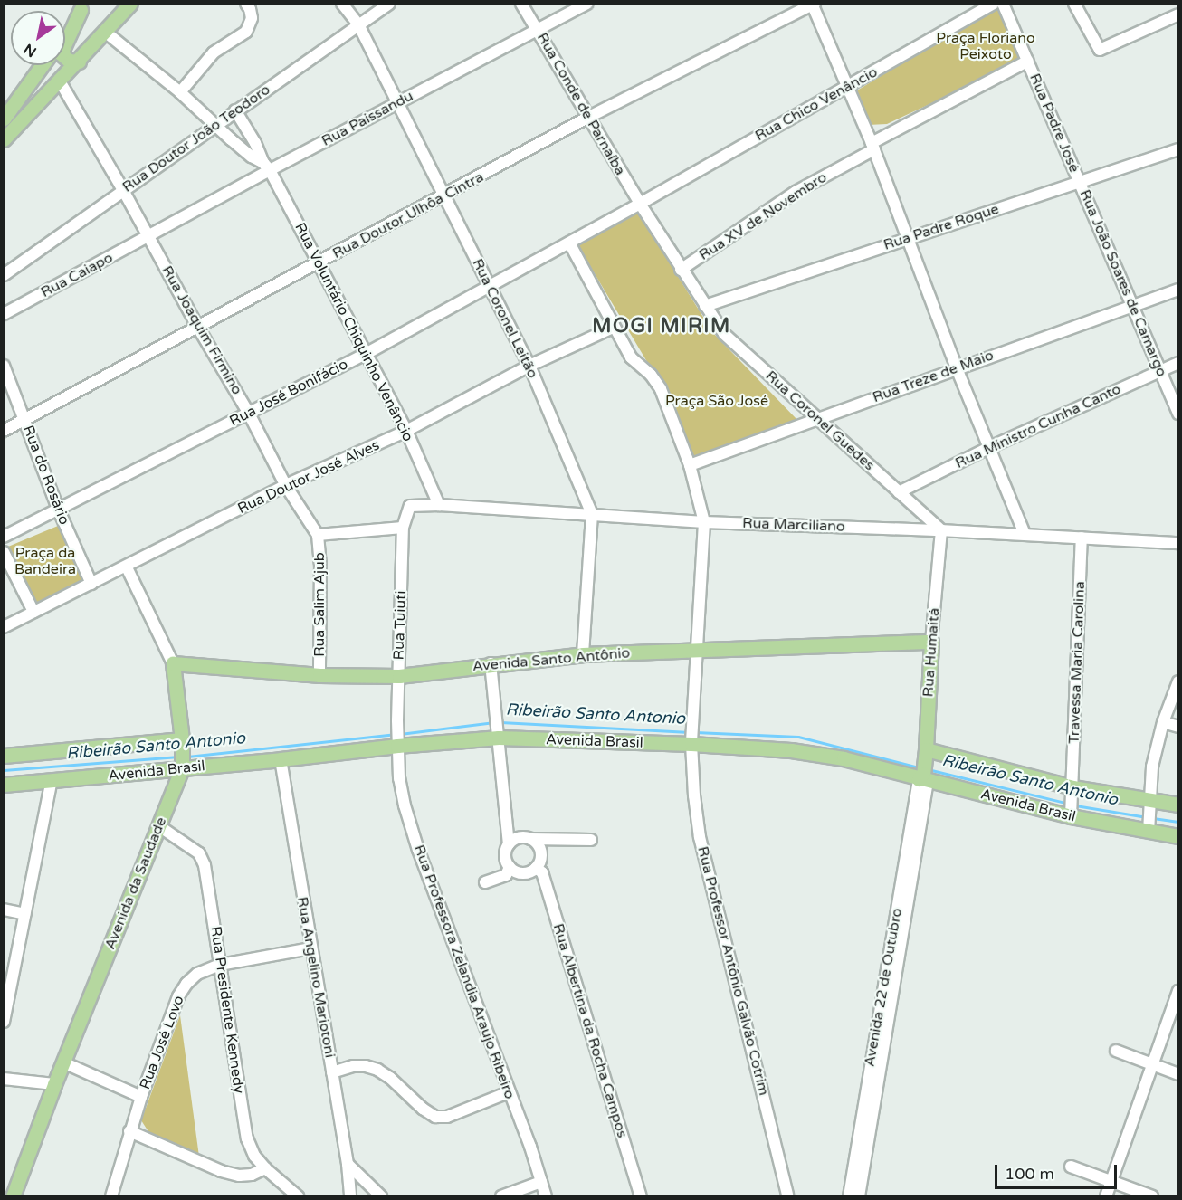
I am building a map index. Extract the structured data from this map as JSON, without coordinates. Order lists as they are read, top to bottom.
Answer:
{
  "streets": {
    "main road": [
      "Rua Humaitá",
      "Avenida Santo Antônio",
      "Avenida Brasil",
      "Avenida da Saudade"
    ],
    "street": [
      "Rua Conde de Parnaíba",
      "Rua Chico Venâncio",
      "Rua Paissandu",
      "Rua Padre José",
      "Rua Doutor João Teodoro",
      "Rua Doutor Ulhôa Cintra",
      "Rua XV de Novembro",
      "Rua Padre Roque",
      "Rua Caiapo",
      "Rua João Soares de Camargo",
      "Rua Coronel Leitão",
      "Rua Joaquim Firmino",
      "Rua Voluntário Chiquinho Venâncio",
      "Rua Treze de Maio",
      "Rua José Bonifácio",
      "Rua Coronel Guedes",
      "Rua Ministro Cunha Canto",
      "Rua do Rosário",
      "Rua Doutor José Alves",
      "Rua Marciliano",
      "Rua Salim Ajub",
      "Rua Tuiuti",
      "Travessa Maria Carolina",
      "Rua Professor Antônio Galvão Cotrim",
      "Rua Professora Zelandia Araujo Ribeiro",
      "Rua Angelino Mariotoni",
      "Avenida 22 de Outubro",
      "Rua Presidente Kennedy",
      "Rua Albertina da Rocha Campos",
      "Rua José Lovo"
    ]
  },
  "crossings": [
    ["Rua Conde de Parnaíba", "Rua Chico Venâncio"],
    ["Rua Conde de Parnaíba", "Rua Paissandu"],
    ["Rua Conde de Parnaíba", "Rua Doutor Ulhôa Cintra"],
    ["Rua Conde de Parnaíba", "Rua XV de Novembro"],
    ["Rua Conde de Parnaíba", "Rua Coronel Guedes"],
    ["Rua Chico Venâncio", "Rua José Bonifácio"],
    ["Rua Chico Venâncio", "Rua Professor Antônio Galvão Cotrim"],
    ["Rua Paissandu", "Rua Caiapo"],
    ["Rua Paissandu", "Rua Coronel Leitão"],
    ["Rua Paissandu", "Rua Joaquim Firmino"],
    ["Rua Paissandu", "Rua Voluntário Chiquinho Venâncio"],
    ["Rua Padre José", "Rua Padre Roque"],
    ["Rua Padre José", "Rua João Soares de Camargo"],
    ["Rua Doutor João Teodoro", "Rua Coronel Leitão"],
    ["Rua Doutor João Teodoro", "Rua Joaquim Firmino"],
    ["Rua Doutor João Teodoro", "Rua Voluntário Chiquinho Venâncio"],
    ["Rua Doutor Ulhôa Cintra", "Rua Coronel Leitão"],
    ["Rua Doutor Ulhôa Cintra", "Rua Joaquim Firmino"],
    ["Rua Doutor Ulhôa Cintra", "Rua Voluntário Chiquinho Venâncio"],
    ["Rua Doutor Ulhôa Cintra", "Rua do Rosário"],
    ["Rua XV de Novembro", "Rua Coronel Guedes"],
    ["Rua Padre Roque", "Rua João Soares de Camargo"],
    ["Rua Padre Roque", "Rua Coronel Guedes"],
    ["Rua Caiapo", "Rua Joaquim Firmino"],
    ["Rua João Soares de Camargo", "Rua Treze de Maio"],
    ["Rua João Soares de Camargo", "Rua Ministro Cunha Canto"],
    ["Rua Coronel Leitão", "Rua José Bonifácio"],
    ["Rua Coronel Leitão", "Rua Doutor José Alves"],
    ["Rua Coronel Leitão", "Rua Marciliano"],
    ["Rua Coronel Leitão", "Avenida Santo Antônio"],
    ["Rua Joaquim Firmino", "Rua José Bonifácio"],
    ["Rua Joaquim Firmino", "Rua Doutor José Alves"],
    ["Rua Joaquim Firmino", "Rua Salim Ajub"],
    ["Rua Voluntário Chiquinho Venâncio", "Rua José Bonifácio"],
    ["Rua Voluntário Chiquinho Venâncio", "Rua Doutor José Alves"],
    ["Rua Voluntário Chiquinho Venâncio", "Rua Marciliano"],
    ["Rua Treze de Maio", "Rua Coronel Guedes"],
    ["Rua Treze de Maio", "Rua Professor Antônio Galvão Cotrim"],
    ["Rua José Bonifácio", "Rua do Rosário"],
    ["Rua José Bonifácio", "Rua Professor Antônio Galvão Cotrim"],
    ["Rua Coronel Guedes", "Rua Ministro Cunha Canto"],
    ["Rua Coronel Guedes", "Rua Marciliano"],
    ["Rua Coronel Guedes", "Rua Humaitá"],
    ["Rua do Rosário", "Rua Doutor José Alves"],
    ["Rua Doutor José Alves", "Avenida da Saudade"],
    ["Rua Doutor José Alves", "Rua Professor Antônio Galvão Cotrim"],
    ["Rua Marciliano", "Rua Tuiuti"],
    ["Rua Marciliano", "Rua Humaitá"],
    ["Rua Marciliano", "Travessa Maria Carolina"],
    ["Rua Marciliano", "Rua Professor Antônio Galvão Cotrim"],
    ["Rua Salim Ajub", "Avenida Santo Antônio"],
    ["Rua Tuiuti", "Avenida Santo Antônio"],
    ["Rua Tuiuti", "Avenida Brasil"],
    ["Rua Tuiuti", "Rua Professora Zelandia Araujo Ribeiro"],
    ["Rua Humaitá", "Avenida Santo Antônio"],
    ["Rua Humaitá", "Avenida Brasil"],
    ["Rua Humaitá", "Avenida 22 de Outubro"],
    ["Avenida Santo Antônio", "Avenida da Saudade"],
    ["Avenida Santo Antônio", "Rua Professor Antônio Galvão Cotrim"],
    ["Travessa Maria Carolina", "Avenida Brasil"],
    ["Avenida Brasil", "Avenida da Saudade"],
    ["Avenida Brasil", "Rua Professor Antônio Galvão Cotrim"],
    ["Avenida Brasil", "Rua Professora Zelandia Araujo Ribeiro"],
    ["Avenida Brasil", "Rua Angelino Mariotoni"],
    ["Avenida Brasil", "Avenida 22 de Outubro"],
    ["Avenida da Saudade", "Rua Presidente Kennedy"],
    ["Rua Angelino Mariotoni", "Rua José Lovo"],
    ["Rua Presidente Kennedy", "Rua José Lovo"]
  ],
  "districts": ["MOGI MIRIM"],
  "water": ["Ribeirão Santo Antonio"],
  "parks": ["Praça Floriano Peixoto", "Praça São José", "Praça da Bandeira"],
  "scale_bar": "100 m",
  "north": "bottom left"
}
